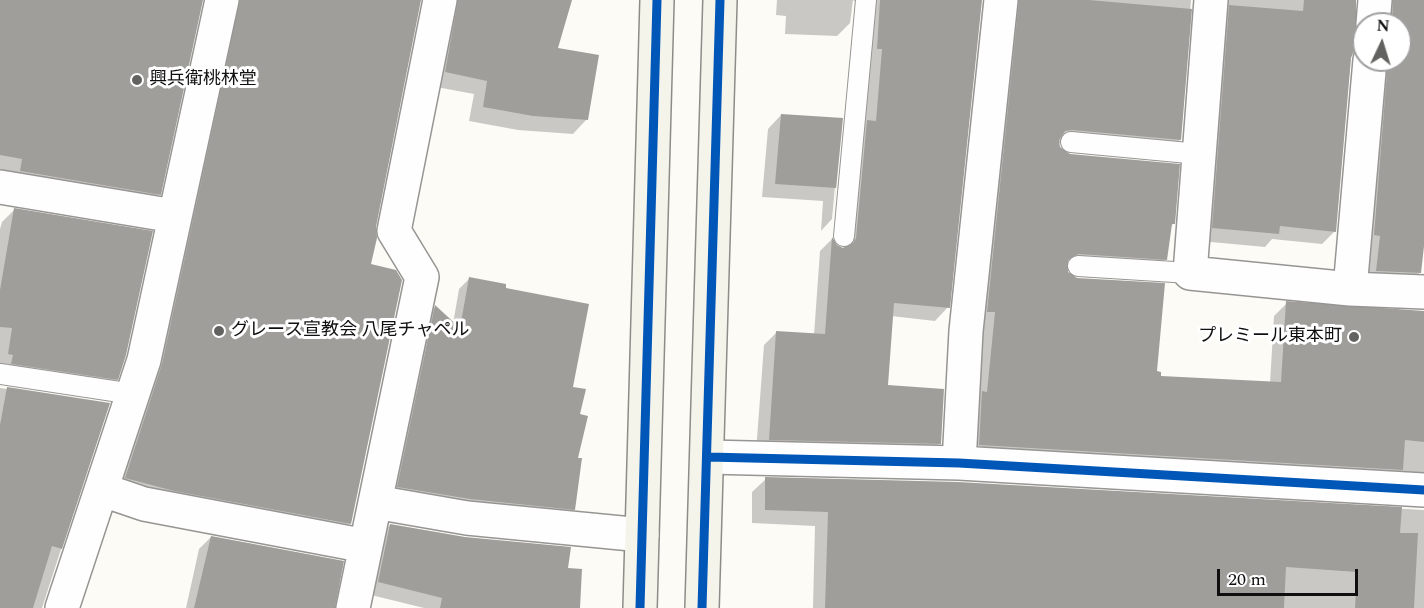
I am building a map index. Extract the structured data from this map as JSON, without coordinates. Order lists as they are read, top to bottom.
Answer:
{
  "places": ["興兵衛桃林堂", "グレース宣教会 八尾チャペル", "プレミール東本町"],
  "scale_bar": "20 m",
  "north": "top"
}
